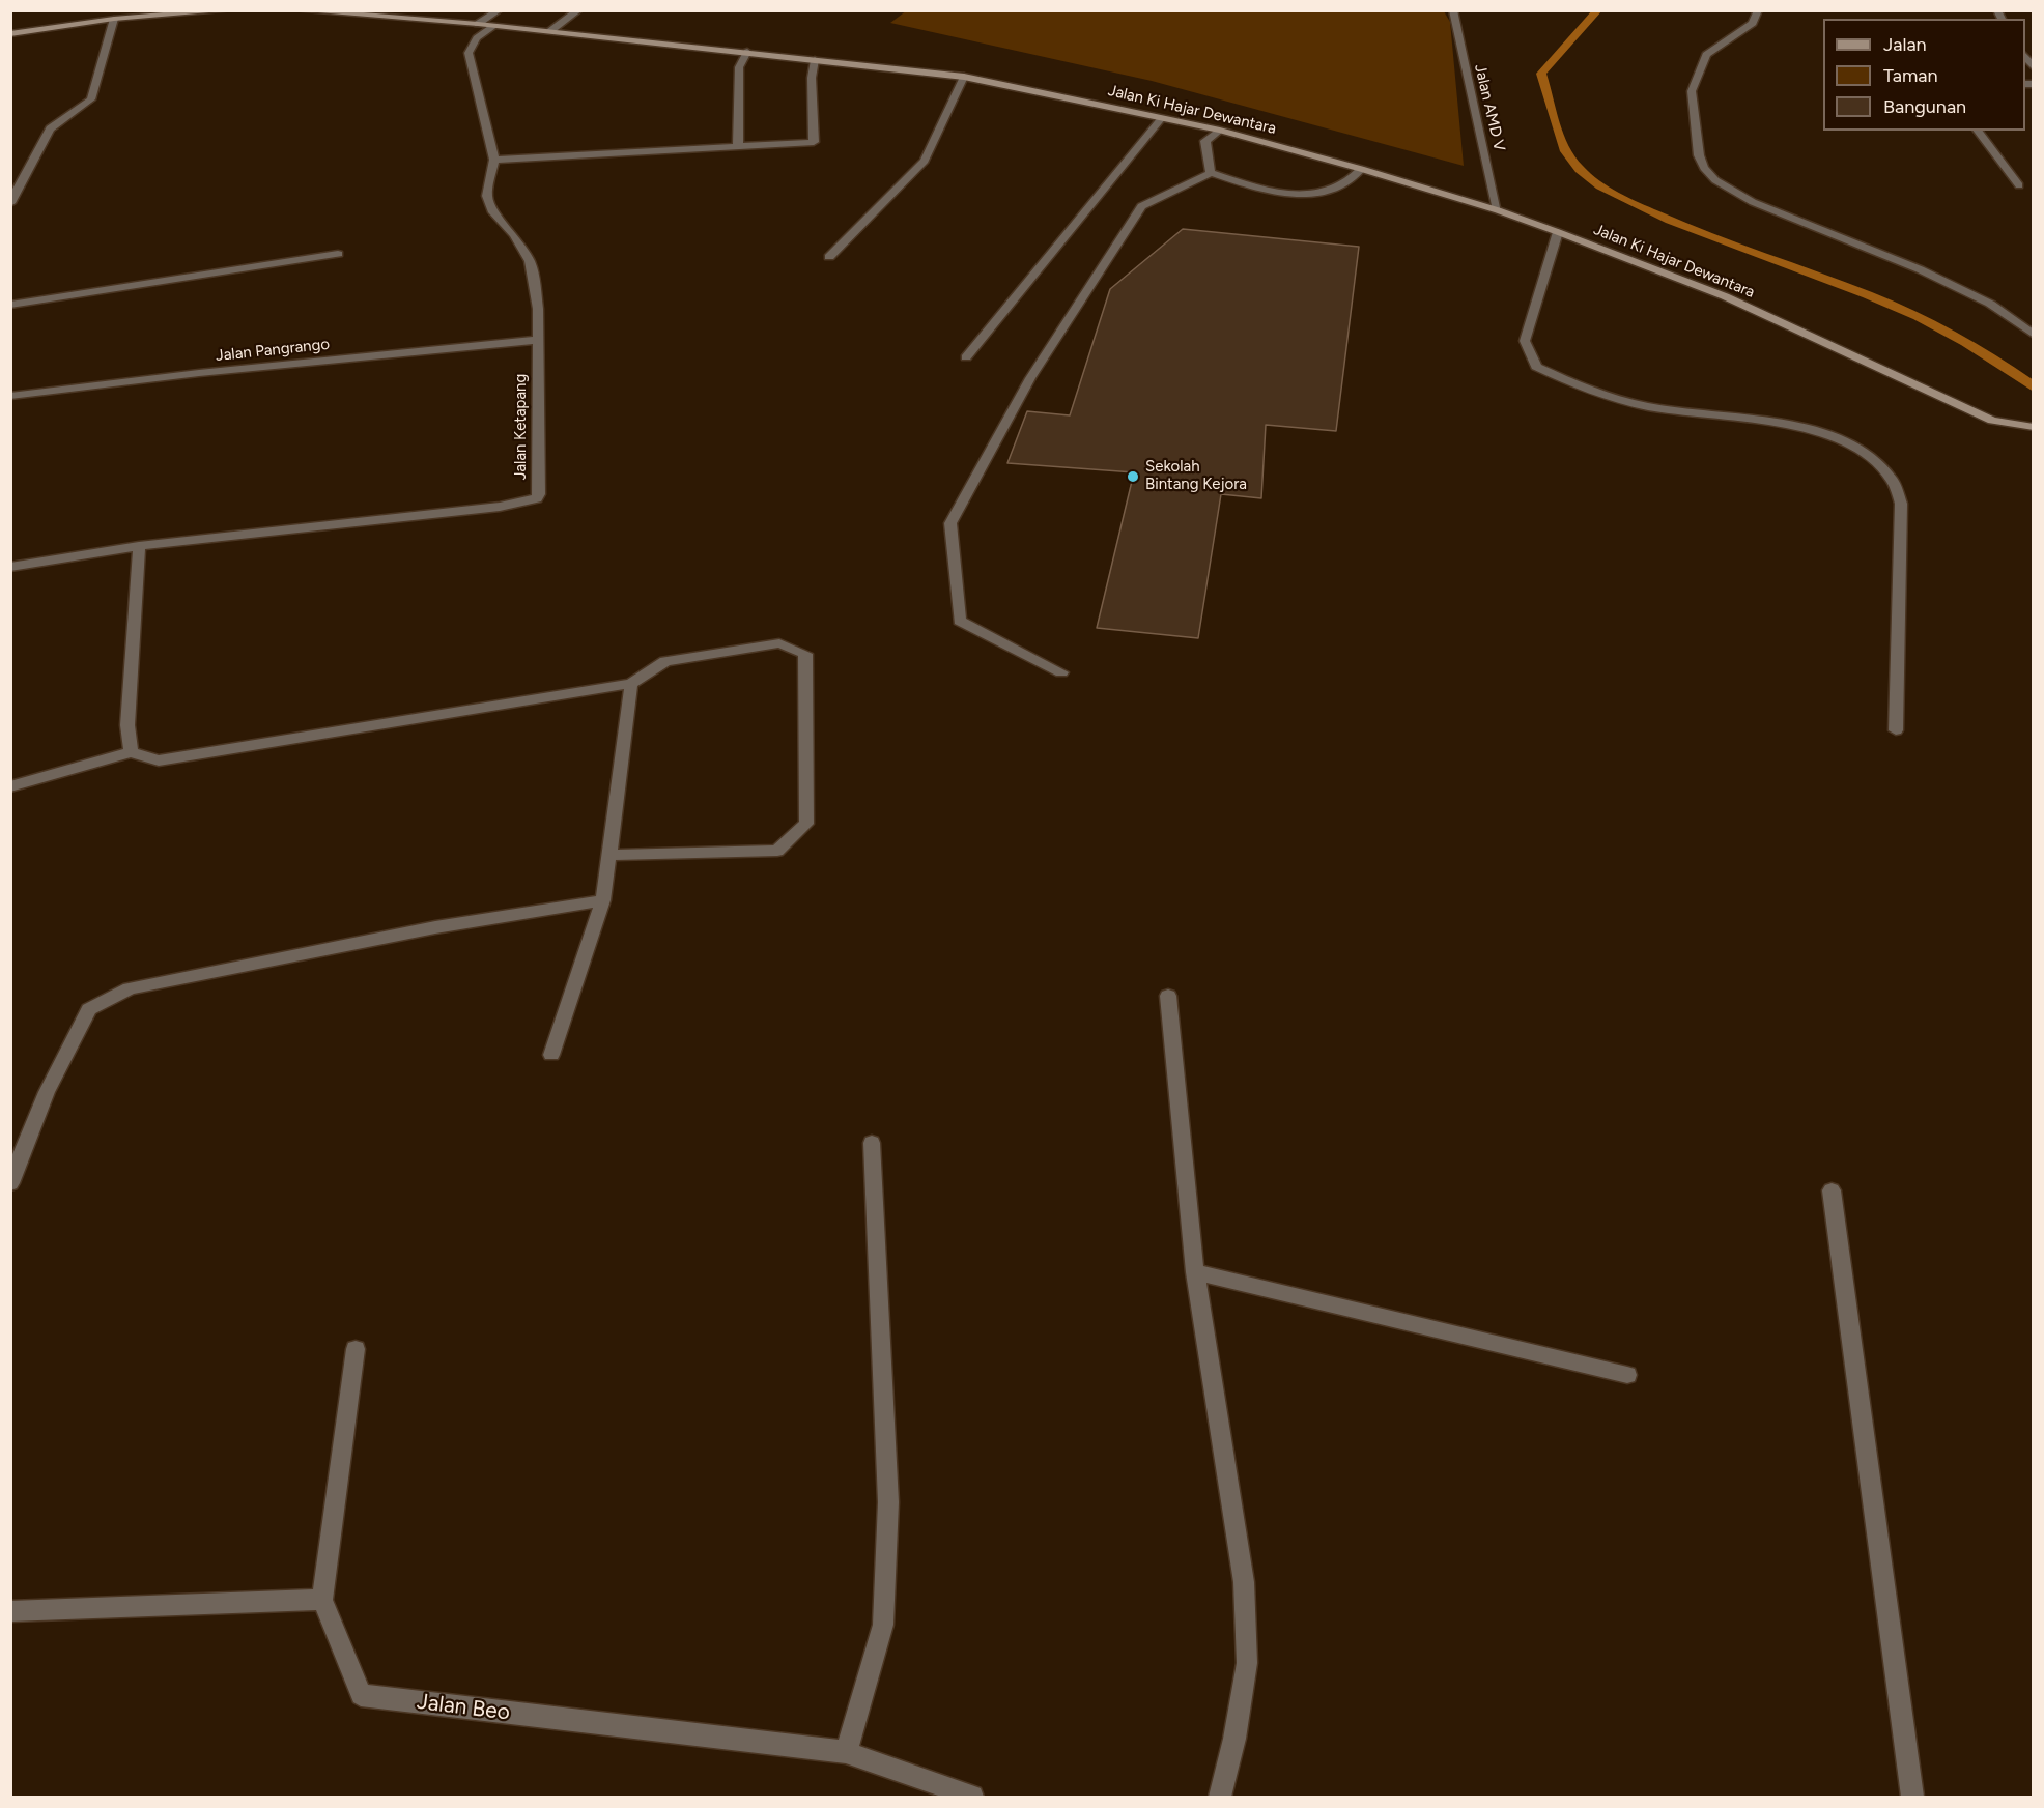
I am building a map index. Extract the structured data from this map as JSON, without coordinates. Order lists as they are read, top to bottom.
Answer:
{
  "streets": {
    "main road": ["Jalan Ki Hajar Dewantara"],
    "street": [
      "Jalan AMD V",
      "Jalan Pangrango",
      "Jalan Ketapang",
      "Jalan Beo"
    ]
  },
  "crossings": [
    ["Jalan AMD V", "Jalan Ki Hajar Dewantara"],
    ["Jalan Pangrango", "Jalan Ketapang"]
  ],
  "places": ["Sekolah Bintang Kejora"],
  "legend": ["Jalan", "Taman", "Bangunan"]
}
